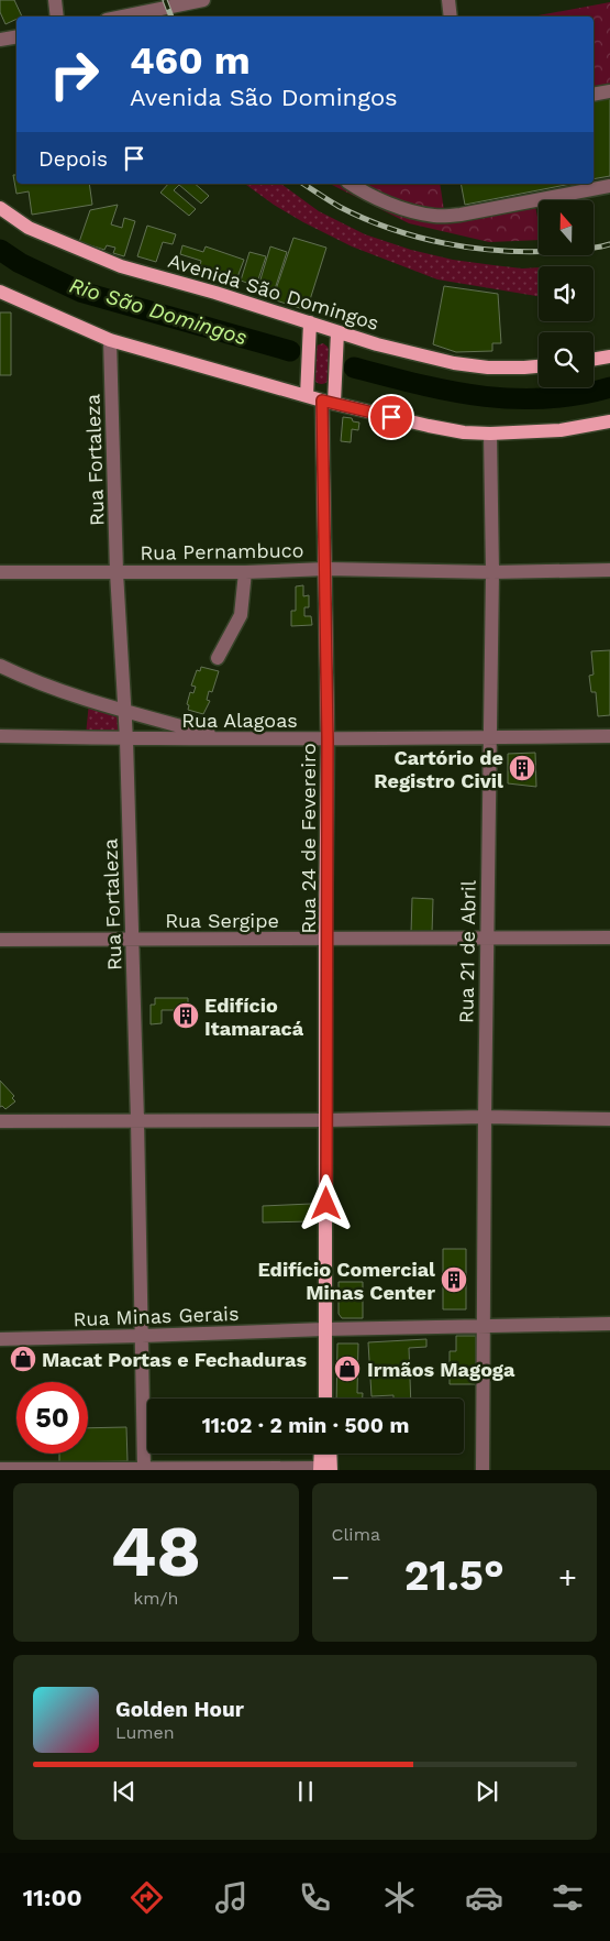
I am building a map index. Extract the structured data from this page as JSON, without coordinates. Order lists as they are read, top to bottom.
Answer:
{
  "streets": {
    "main road": ["Avenida São Domingos", "Rua 24 de Fevereiro"],
    "street": [
      "Rua Fortaleza",
      "Rua Pernambuco",
      "Rua Alagoas",
      "Rua Sergipe",
      "Rua 21 de Abril",
      "Rua Minas Gerais"
    ]
  },
  "crossings": [
    ["Avenida São Domingos", "Rua 24 de Fevereiro"],
    ["Rua Fortaleza", "Rua Pernambuco"],
    ["Rua Fortaleza", "Rua Alagoas"],
    ["Rua Fortaleza", "Rua Sergipe"],
    ["Rua Fortaleza", "Rua Minas Gerais"],
    ["Rua Pernambuco", "Rua 24 de Fevereiro"],
    ["Rua Pernambuco", "Rua 21 de Abril"],
    ["Rua Alagoas", "Rua 24 de Fevereiro"],
    ["Rua Alagoas", "Rua 21 de Abril"],
    ["Rua 24 de Fevereiro", "Rua Sergipe"],
    ["Rua 24 de Fevereiro", "Rua Minas Gerais"],
    ["Rua Sergipe", "Rua 21 de Abril"],
    ["Rua 21 de Abril", "Rua Minas Gerais"]
  ],
  "water": ["Rio São Domingos"],
  "places": {
    "building": ["Cartório de Registro Civil", "Edifício Itamaracá", "Edifício Comercial Minas Center"],
    "shop": ["Macat Portas e Fechaduras", "Irmãos Magoga"]
  },
  "north": "top",
  "page": {
    "turn": ["460 m", "Avenida São Domingos"],
    "then": "Depois",
    "limit": "50",
    "trip": "11:02 · 2 min · 500 m",
    "tile": [
      ["48", "km/h"],
      "Clima"
    ],
    "heat": ["−", "21.5°", "+"],
    "song": ["Golden Hour", "Lumen"],
    "tabs": "11:00"
  }
}
